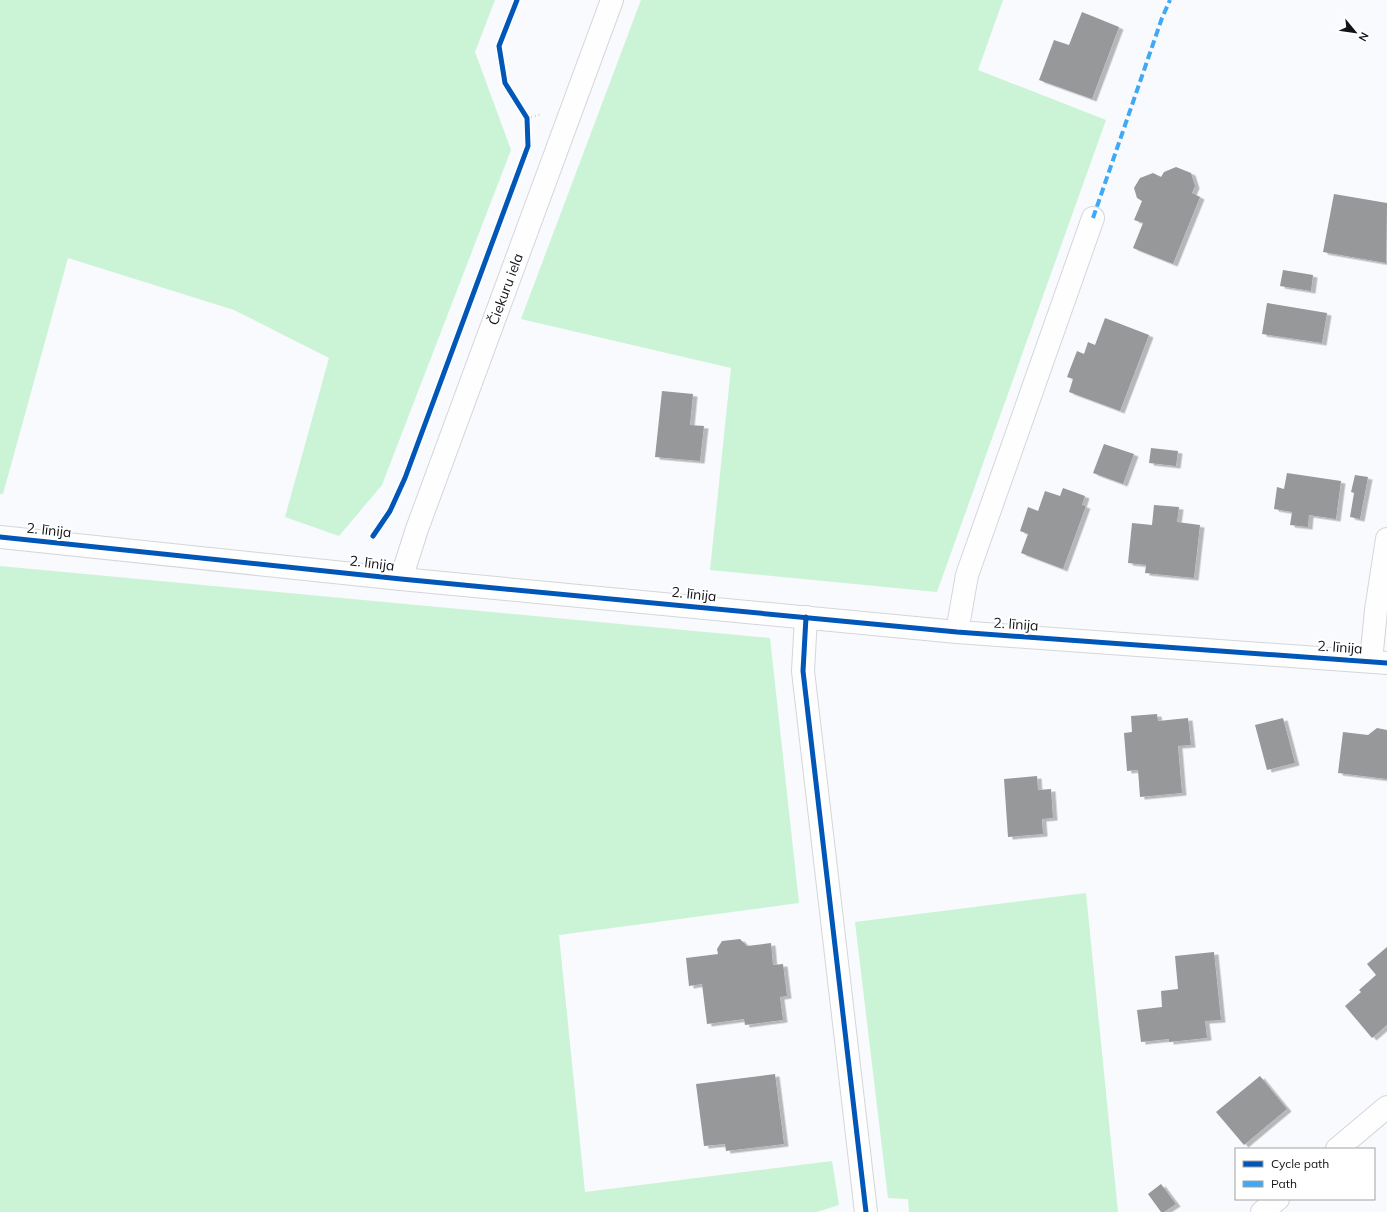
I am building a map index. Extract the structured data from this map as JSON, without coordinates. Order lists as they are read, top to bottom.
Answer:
{
  "streets": {
    "street": ["Čiekuru iela", "2. līnija"]
  },
  "crossings": [
    ["Čiekuru iela", "2. līnija"]
  ],
  "legend": ["Cycle path", "Path"],
  "north": "bottom right"
}
